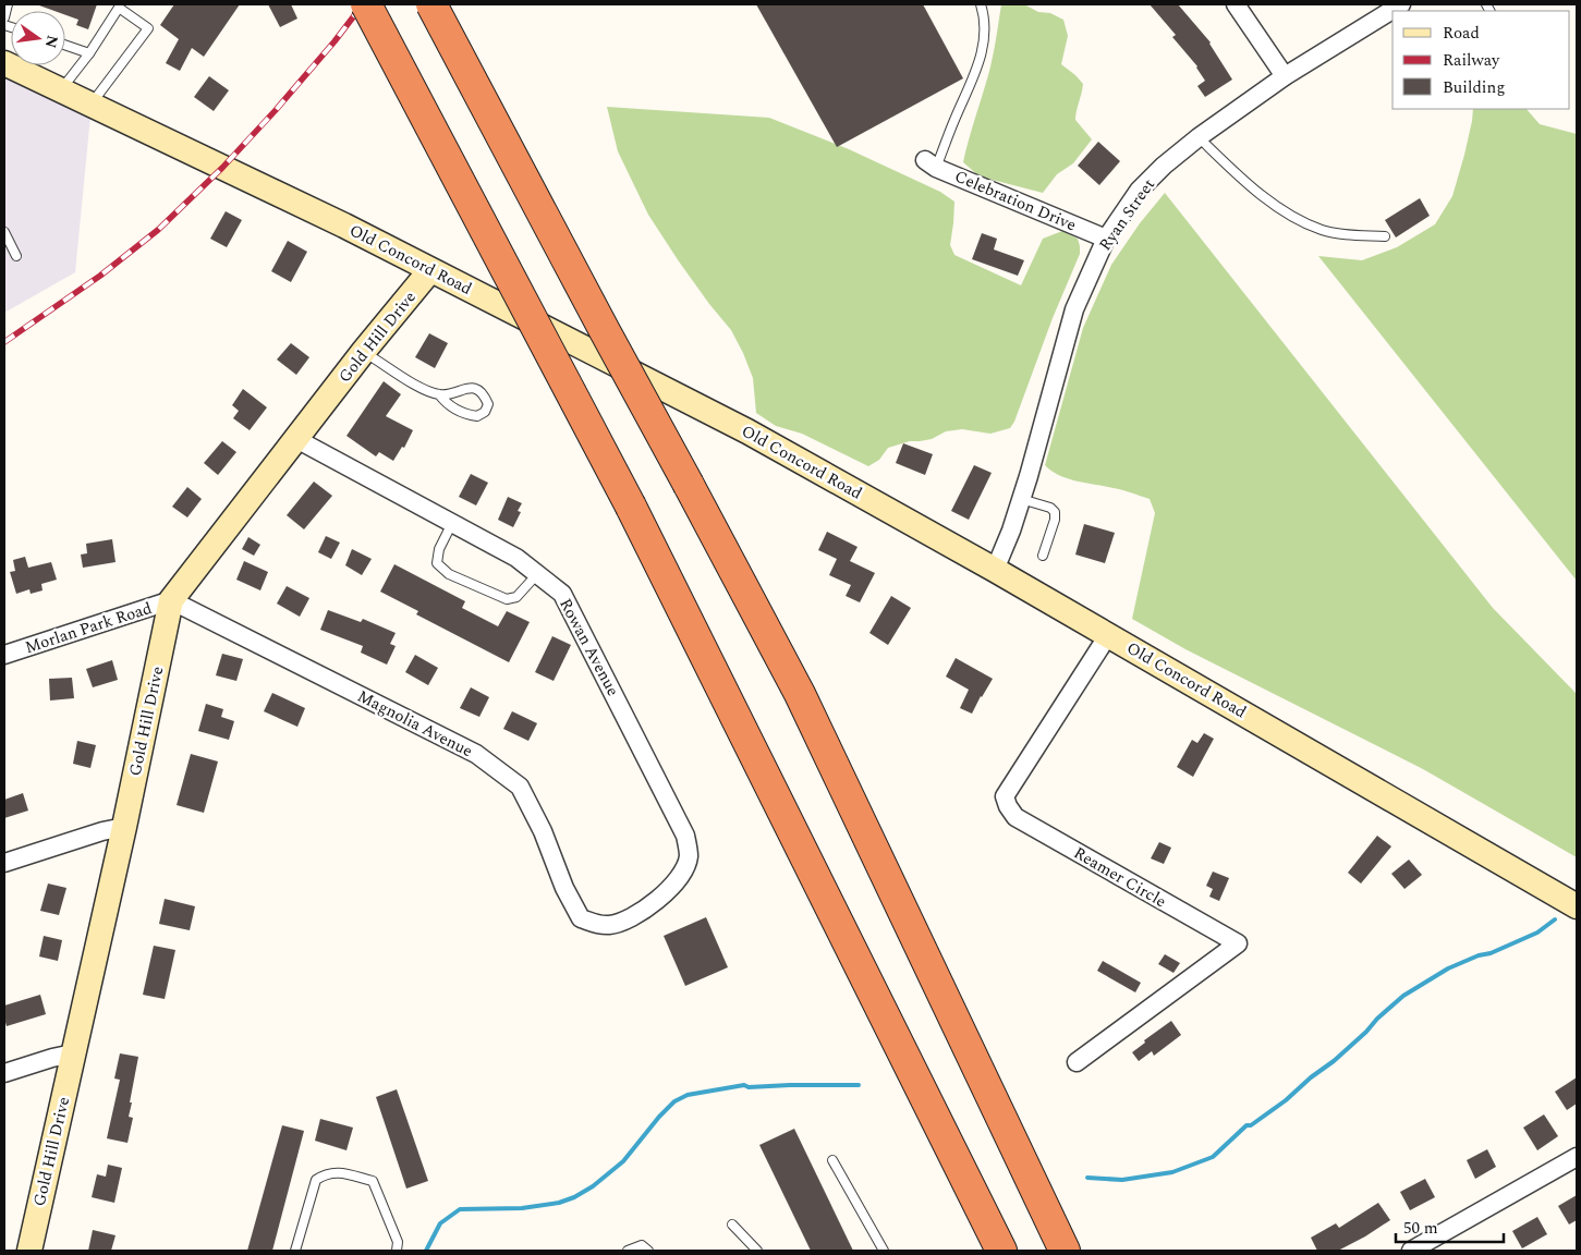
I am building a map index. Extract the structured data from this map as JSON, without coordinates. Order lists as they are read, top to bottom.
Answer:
{
  "streets": {
    "main road": ["Old Concord Road", "Gold Hill Drive"],
    "street": [
      "Celebration Drive",
      "Ryan Street",
      "Morlan Park Road",
      "Rowan Avenue",
      "Magnolia Avenue",
      "Reamer Circle"
    ]
  },
  "crossings": [
    ["Celebration Drive", "Ryan Street"],
    ["Ryan Street", "Old Concord Road"],
    ["Old Concord Road", "Gold Hill Drive"],
    ["Old Concord Road", "Reamer Circle"],
    ["Gold Hill Drive", "Morlan Park Road"],
    ["Gold Hill Drive", "Rowan Avenue"],
    ["Gold Hill Drive", "Magnolia Avenue"],
    ["Morlan Park Road", "Magnolia Avenue"],
    ["Rowan Avenue", "Magnolia Avenue"]
  ],
  "legend": ["Road", "Railway", "Building"],
  "scale_bar": "50 m",
  "north": "right"
}
